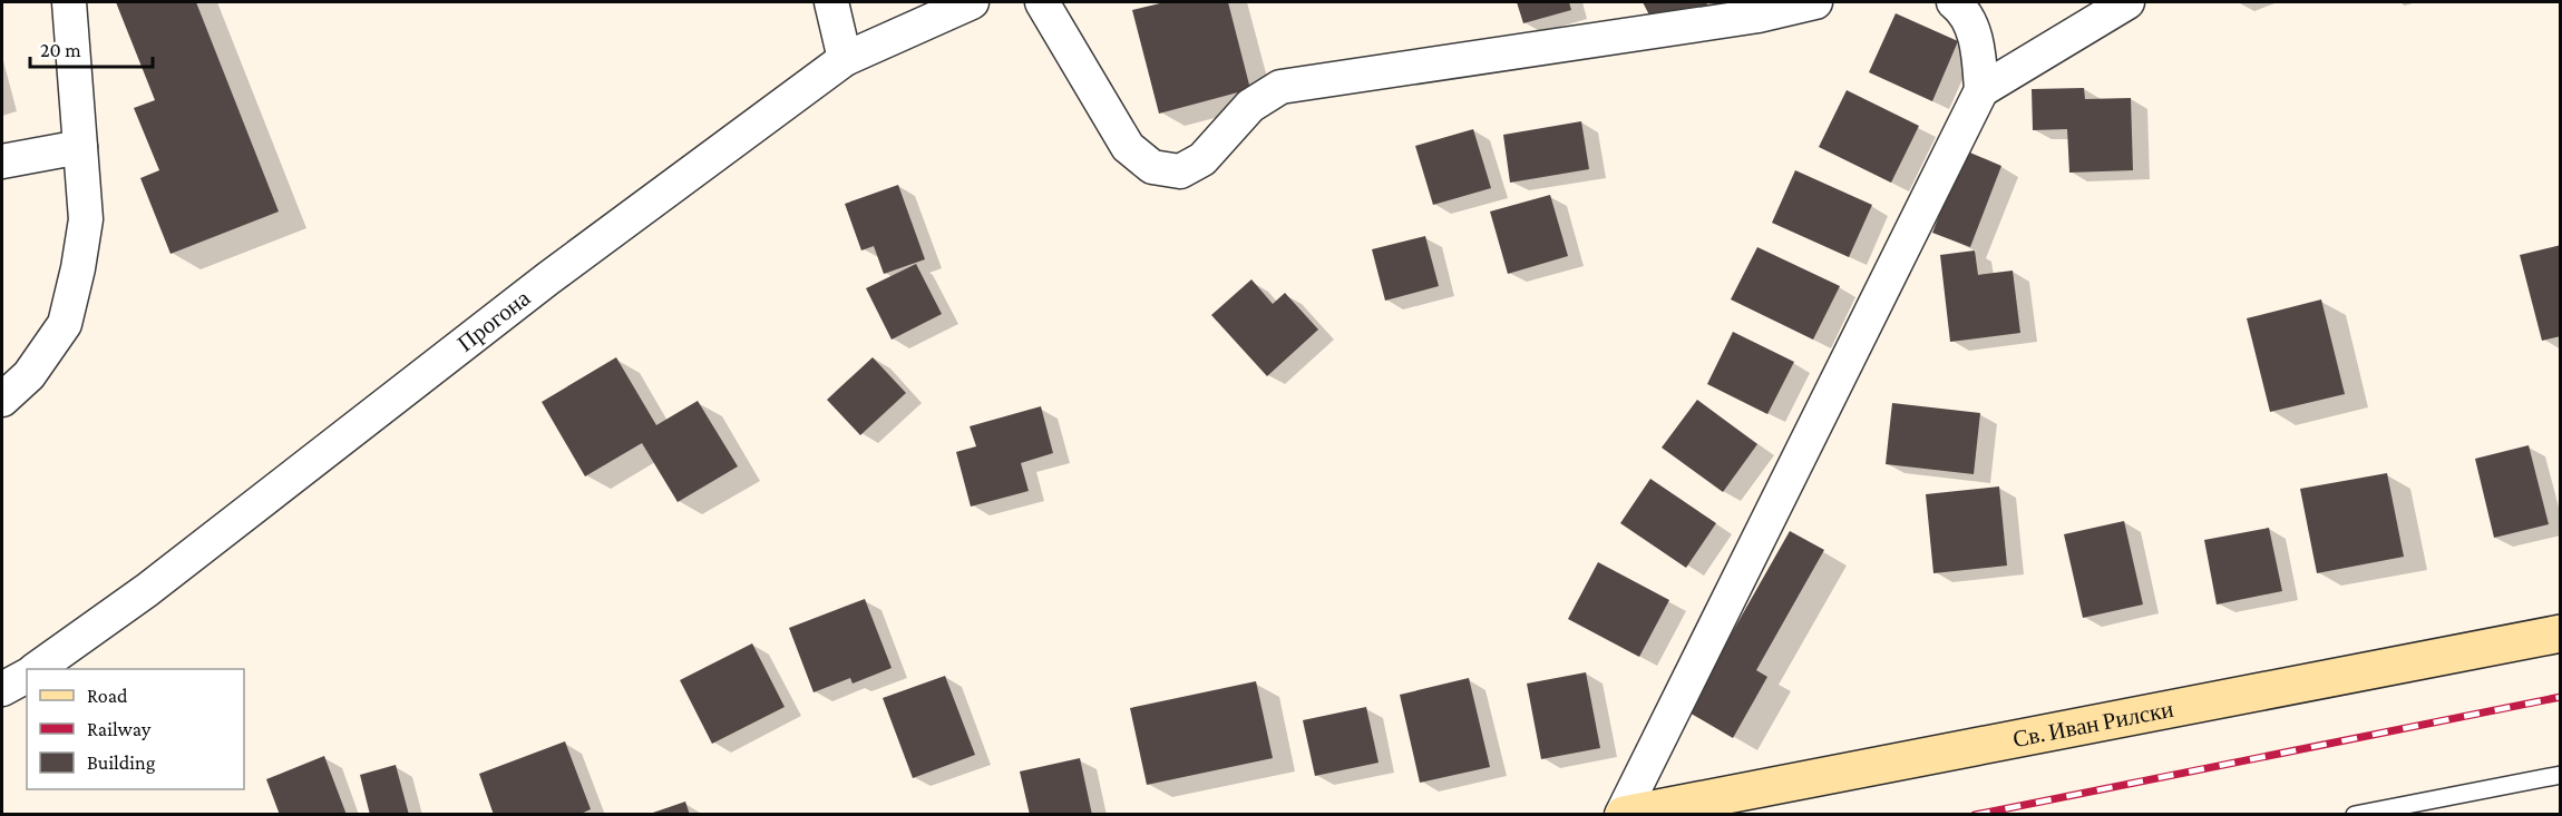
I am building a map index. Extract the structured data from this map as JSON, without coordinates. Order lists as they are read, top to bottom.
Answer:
{
  "streets": {
    "street": ["Прогона", "Св. Иван Рилски"]
  },
  "legend": ["Road", "Railway", "Building"],
  "scale_bar": "20 m"
}
